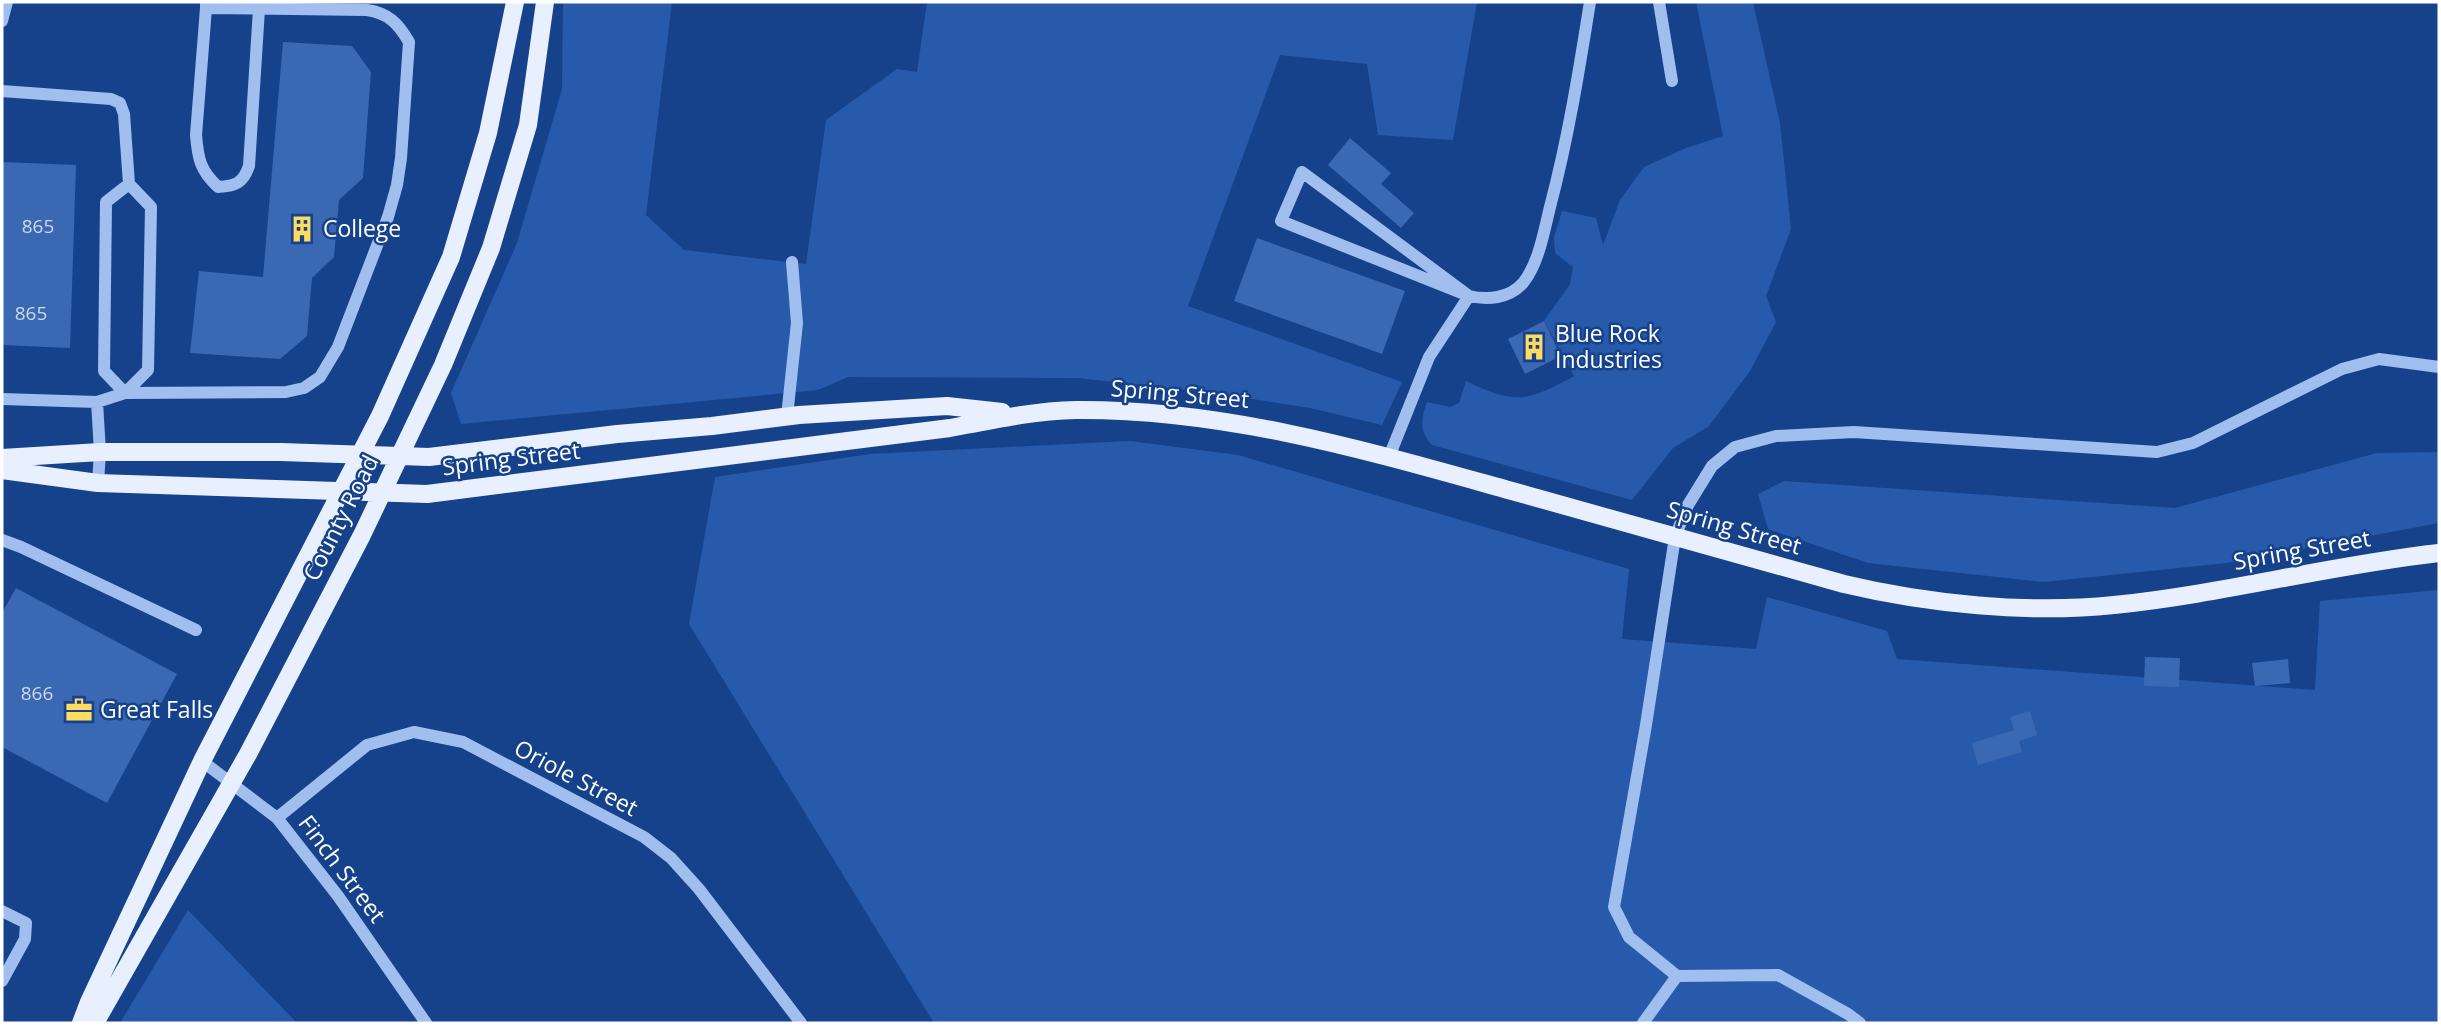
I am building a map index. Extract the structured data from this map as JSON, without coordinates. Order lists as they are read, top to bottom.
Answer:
{
  "streets": {
    "main road": ["Spring Street", "County Road"],
    "street": ["Oriole Street", "Finch Street"]
  },
  "crossings": [
    ["Spring Street", "County Road"],
    ["County Road", "Finch Street"],
    ["Oriole Street", "Finch Street"]
  ],
  "places": {
    "building": ["College", "Blue Rock Industries"],
    "office": ["Great Falls"]
  },
  "house_numbers": ["865", "865", "866"]
}
